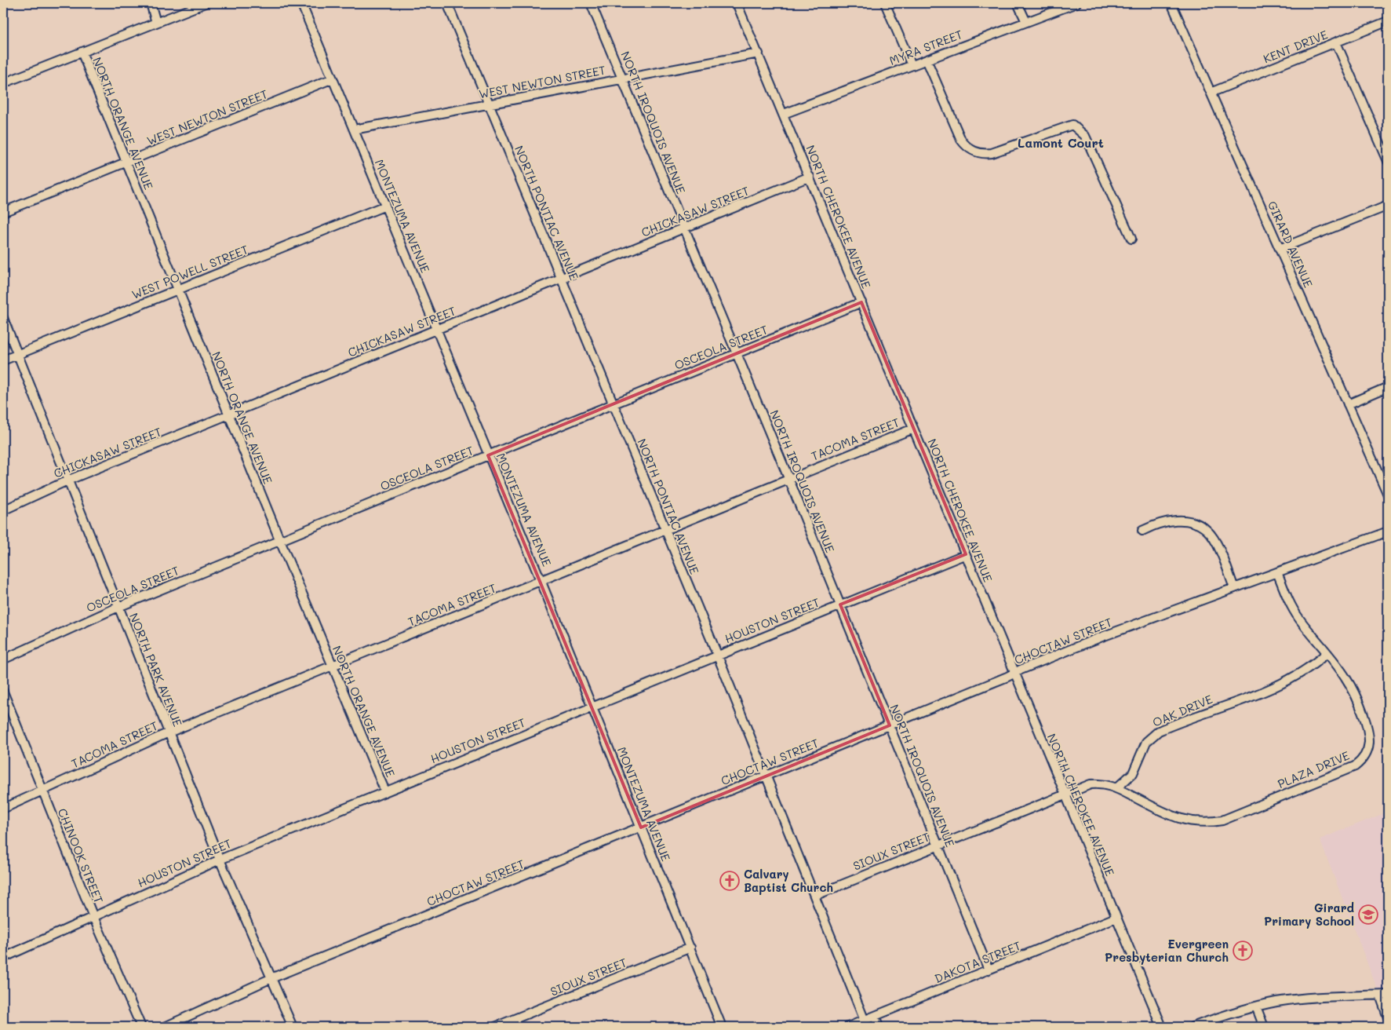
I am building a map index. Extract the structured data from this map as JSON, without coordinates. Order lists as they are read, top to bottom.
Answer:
{
  "streets": {
    "street": [
      "KENT DRIVE",
      "MYRA STREET",
      "WEST NEWTON STREET",
      "NORTH IROQUOIS AVENUE",
      "NORTH ORANGE AVENUE",
      "CHICKASAW STREET",
      "NORTH PONTIAC AVENUE",
      "MONTEZUMA AVENUE",
      "NORTH CHEROKEE AVENUE",
      "GIRARD AVENUE",
      "WEST POWELL STREET",
      "OSCEOLA STREET",
      "TACOMA STREET",
      "HOUSTON STREET",
      "CHOCTAW STREET",
      "NORTH PARK AVENUE",
      "OAK DRIVE",
      "PLAZA DRIVE",
      "SIOUX STREET",
      "CHINOOK STREET",
      "DAKOTA STREET"
    ]
  },
  "crossings": [
    ["KENT DRIVE", "GIRARD AVENUE"],
    ["MYRA STREET", "NORTH CHEROKEE AVENUE"],
    ["WEST NEWTON STREET", "NORTH IROQUOIS AVENUE"],
    ["WEST NEWTON STREET", "NORTH ORANGE AVENUE"],
    ["WEST NEWTON STREET", "NORTH PONTIAC AVENUE"],
    ["WEST NEWTON STREET", "MONTEZUMA AVENUE"],
    ["WEST NEWTON STREET", "NORTH CHEROKEE AVENUE"],
    ["NORTH IROQUOIS AVENUE", "CHICKASAW STREET"],
    ["NORTH IROQUOIS AVENUE", "OSCEOLA STREET"],
    ["NORTH IROQUOIS AVENUE", "TACOMA STREET"],
    ["NORTH IROQUOIS AVENUE", "HOUSTON STREET"],
    ["NORTH IROQUOIS AVENUE", "CHOCTAW STREET"],
    ["NORTH IROQUOIS AVENUE", "SIOUX STREET"],
    ["NORTH IROQUOIS AVENUE", "DAKOTA STREET"],
    ["NORTH ORANGE AVENUE", "CHICKASAW STREET"],
    ["NORTH ORANGE AVENUE", "WEST POWELL STREET"],
    ["NORTH ORANGE AVENUE", "OSCEOLA STREET"],
    ["NORTH ORANGE AVENUE", "TACOMA STREET"],
    ["NORTH ORANGE AVENUE", "HOUSTON STREET"],
    ["CHICKASAW STREET", "NORTH PONTIAC AVENUE"],
    ["CHICKASAW STREET", "MONTEZUMA AVENUE"],
    ["CHICKASAW STREET", "NORTH CHEROKEE AVENUE"],
    ["CHICKASAW STREET", "NORTH PARK AVENUE"],
    ["NORTH PONTIAC AVENUE", "OSCEOLA STREET"],
    ["NORTH PONTIAC AVENUE", "TACOMA STREET"],
    ["NORTH PONTIAC AVENUE", "HOUSTON STREET"],
    ["NORTH PONTIAC AVENUE", "CHOCTAW STREET"],
    ["NORTH PONTIAC AVENUE", "SIOUX STREET"],
    ["NORTH PONTIAC AVENUE", "DAKOTA STREET"],
    ["MONTEZUMA AVENUE", "WEST POWELL STREET"],
    ["MONTEZUMA AVENUE", "OSCEOLA STREET"],
    ["MONTEZUMA AVENUE", "TACOMA STREET"],
    ["MONTEZUMA AVENUE", "HOUSTON STREET"],
    ["MONTEZUMA AVENUE", "CHOCTAW STREET"],
    ["MONTEZUMA AVENUE", "SIOUX STREET"],
    ["NORTH CHEROKEE AVENUE", "OSCEOLA STREET"],
    ["NORTH CHEROKEE AVENUE", "TACOMA STREET"],
    ["NORTH CHEROKEE AVENUE", "HOUSTON STREET"],
    ["NORTH CHEROKEE AVENUE", "CHOCTAW STREET"],
    ["NORTH CHEROKEE AVENUE", "SIOUX STREET"],
    ["NORTH CHEROKEE AVENUE", "DAKOTA STREET"],
    ["WEST POWELL STREET", "NORTH PARK AVENUE"],
    ["OSCEOLA STREET", "NORTH PARK AVENUE"],
    ["TACOMA STREET", "NORTH PARK AVENUE"],
    ["TACOMA STREET", "CHINOOK STREET"],
    ["HOUSTON STREET", "NORTH PARK AVENUE"],
    ["HOUSTON STREET", "CHINOOK STREET"],
    ["CHOCTAW STREET", "NORTH PARK AVENUE"],
    ["CHOCTAW STREET", "PLAZA DRIVE"],
    ["OAK DRIVE", "PLAZA DRIVE"]
  ],
  "districts": ["Lamont Court"],
  "places": {
    "church": ["Calvary Baptist Church", "Evergreen Presbyterian Church"],
    "school or university": ["Girard Primary School"]
  }
}
